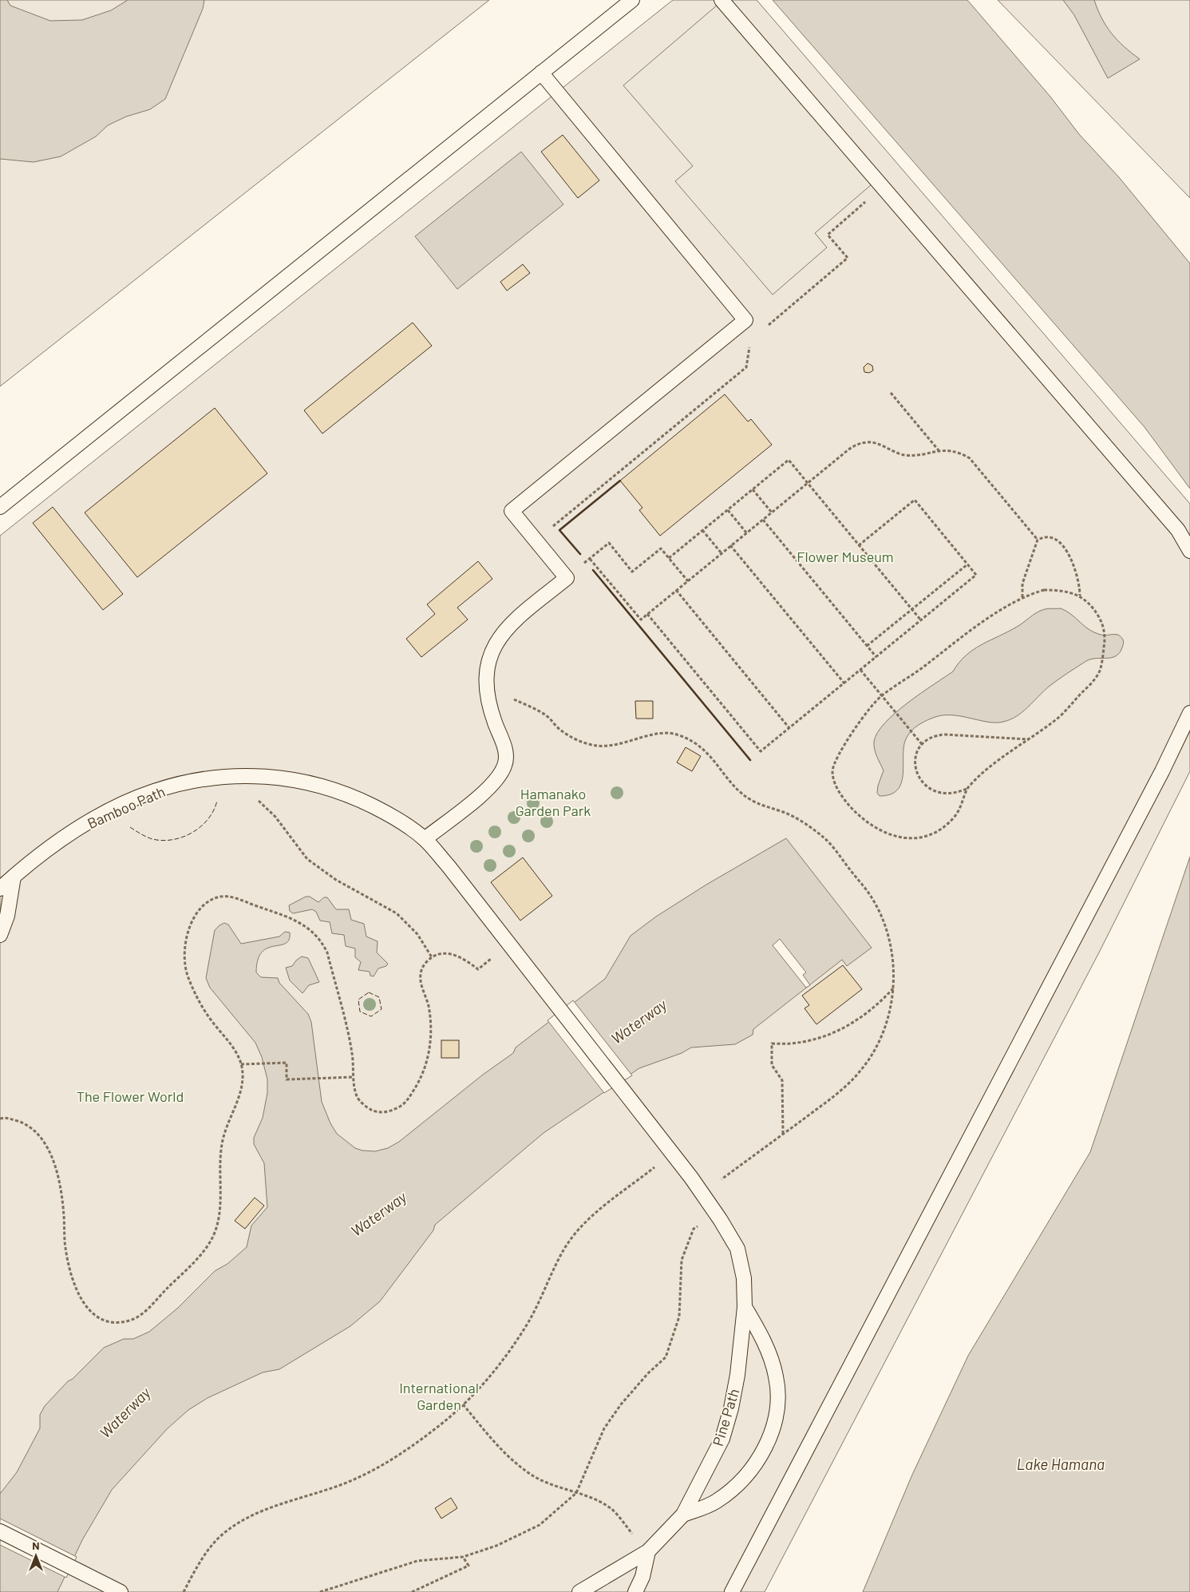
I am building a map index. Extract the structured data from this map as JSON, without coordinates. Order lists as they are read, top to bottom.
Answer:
{
  "streets": {
    "lane": ["Bamboo Path", "Pine Path"]
  },
  "crossings": [
    ["Bamboo Path", "Pine Path"]
  ],
  "water": ["Waterway", "Lake Hamana"],
  "parks": [
    "Flower Museum",
    "Hamanako Garden Park",
    "The Flower World",
    "International Garden"
  ],
  "north": "top"
}
